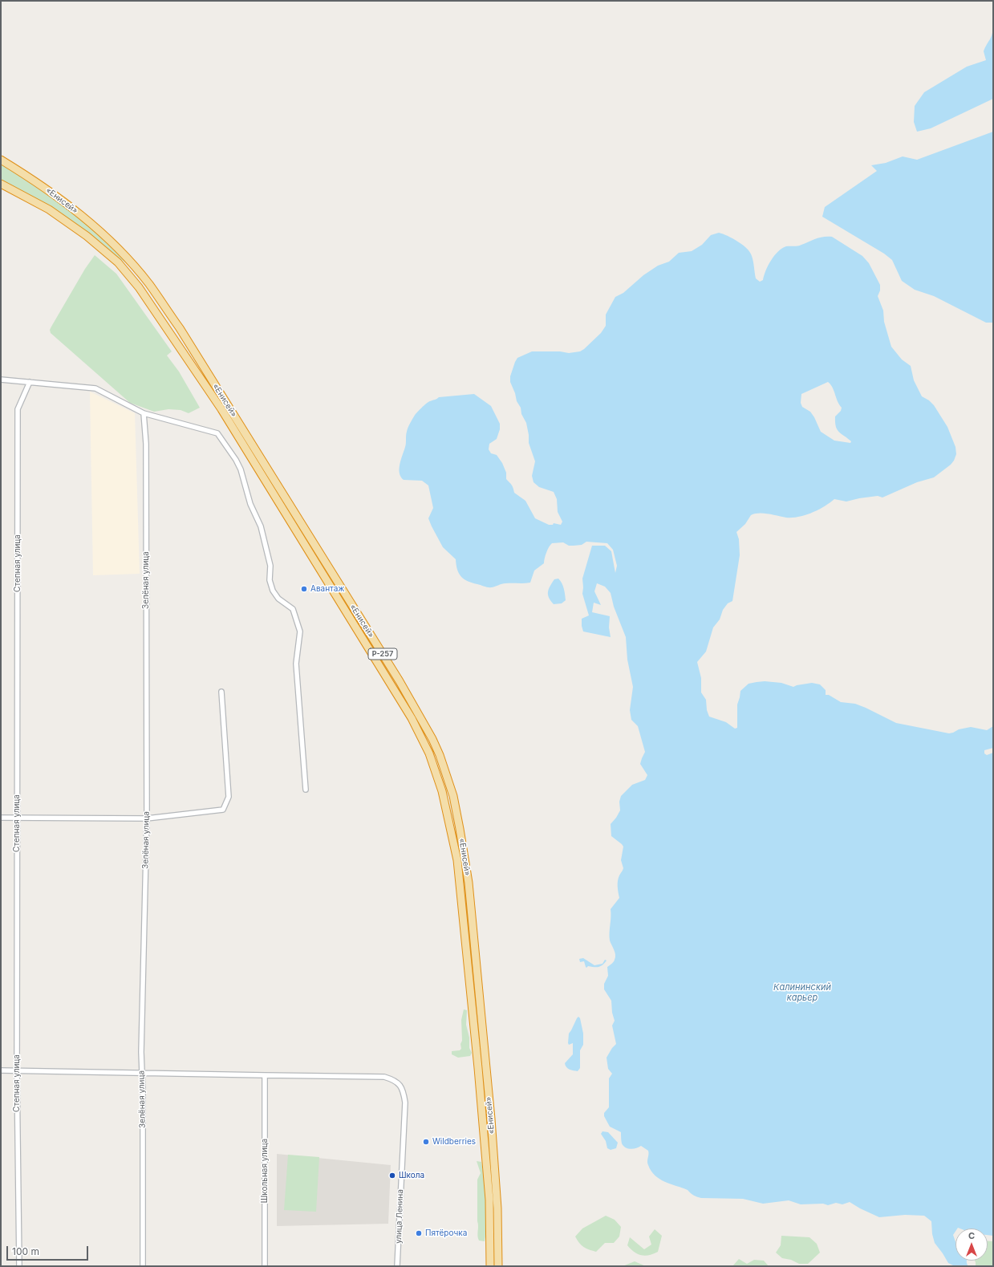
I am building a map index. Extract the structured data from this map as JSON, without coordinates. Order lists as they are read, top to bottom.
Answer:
{
  "streets": {
    "highway": ["«Енисей»", "Р-257"],
    "street": [
      "Степная улица",
      "Зелёная улица",
      "Школьная улица",
      "улица Ленина"
    ]
  },
  "crossings": [
    ["Школьная улица", "улица Ленина"]
  ],
  "water": ["Калининский карьер"],
  "places": [
    "Авантаж",
    "Wildberries",
    "Школа",
    "Пятёрочка"
  ],
  "scale_bar": "100 m",
  "north": "top"
}
